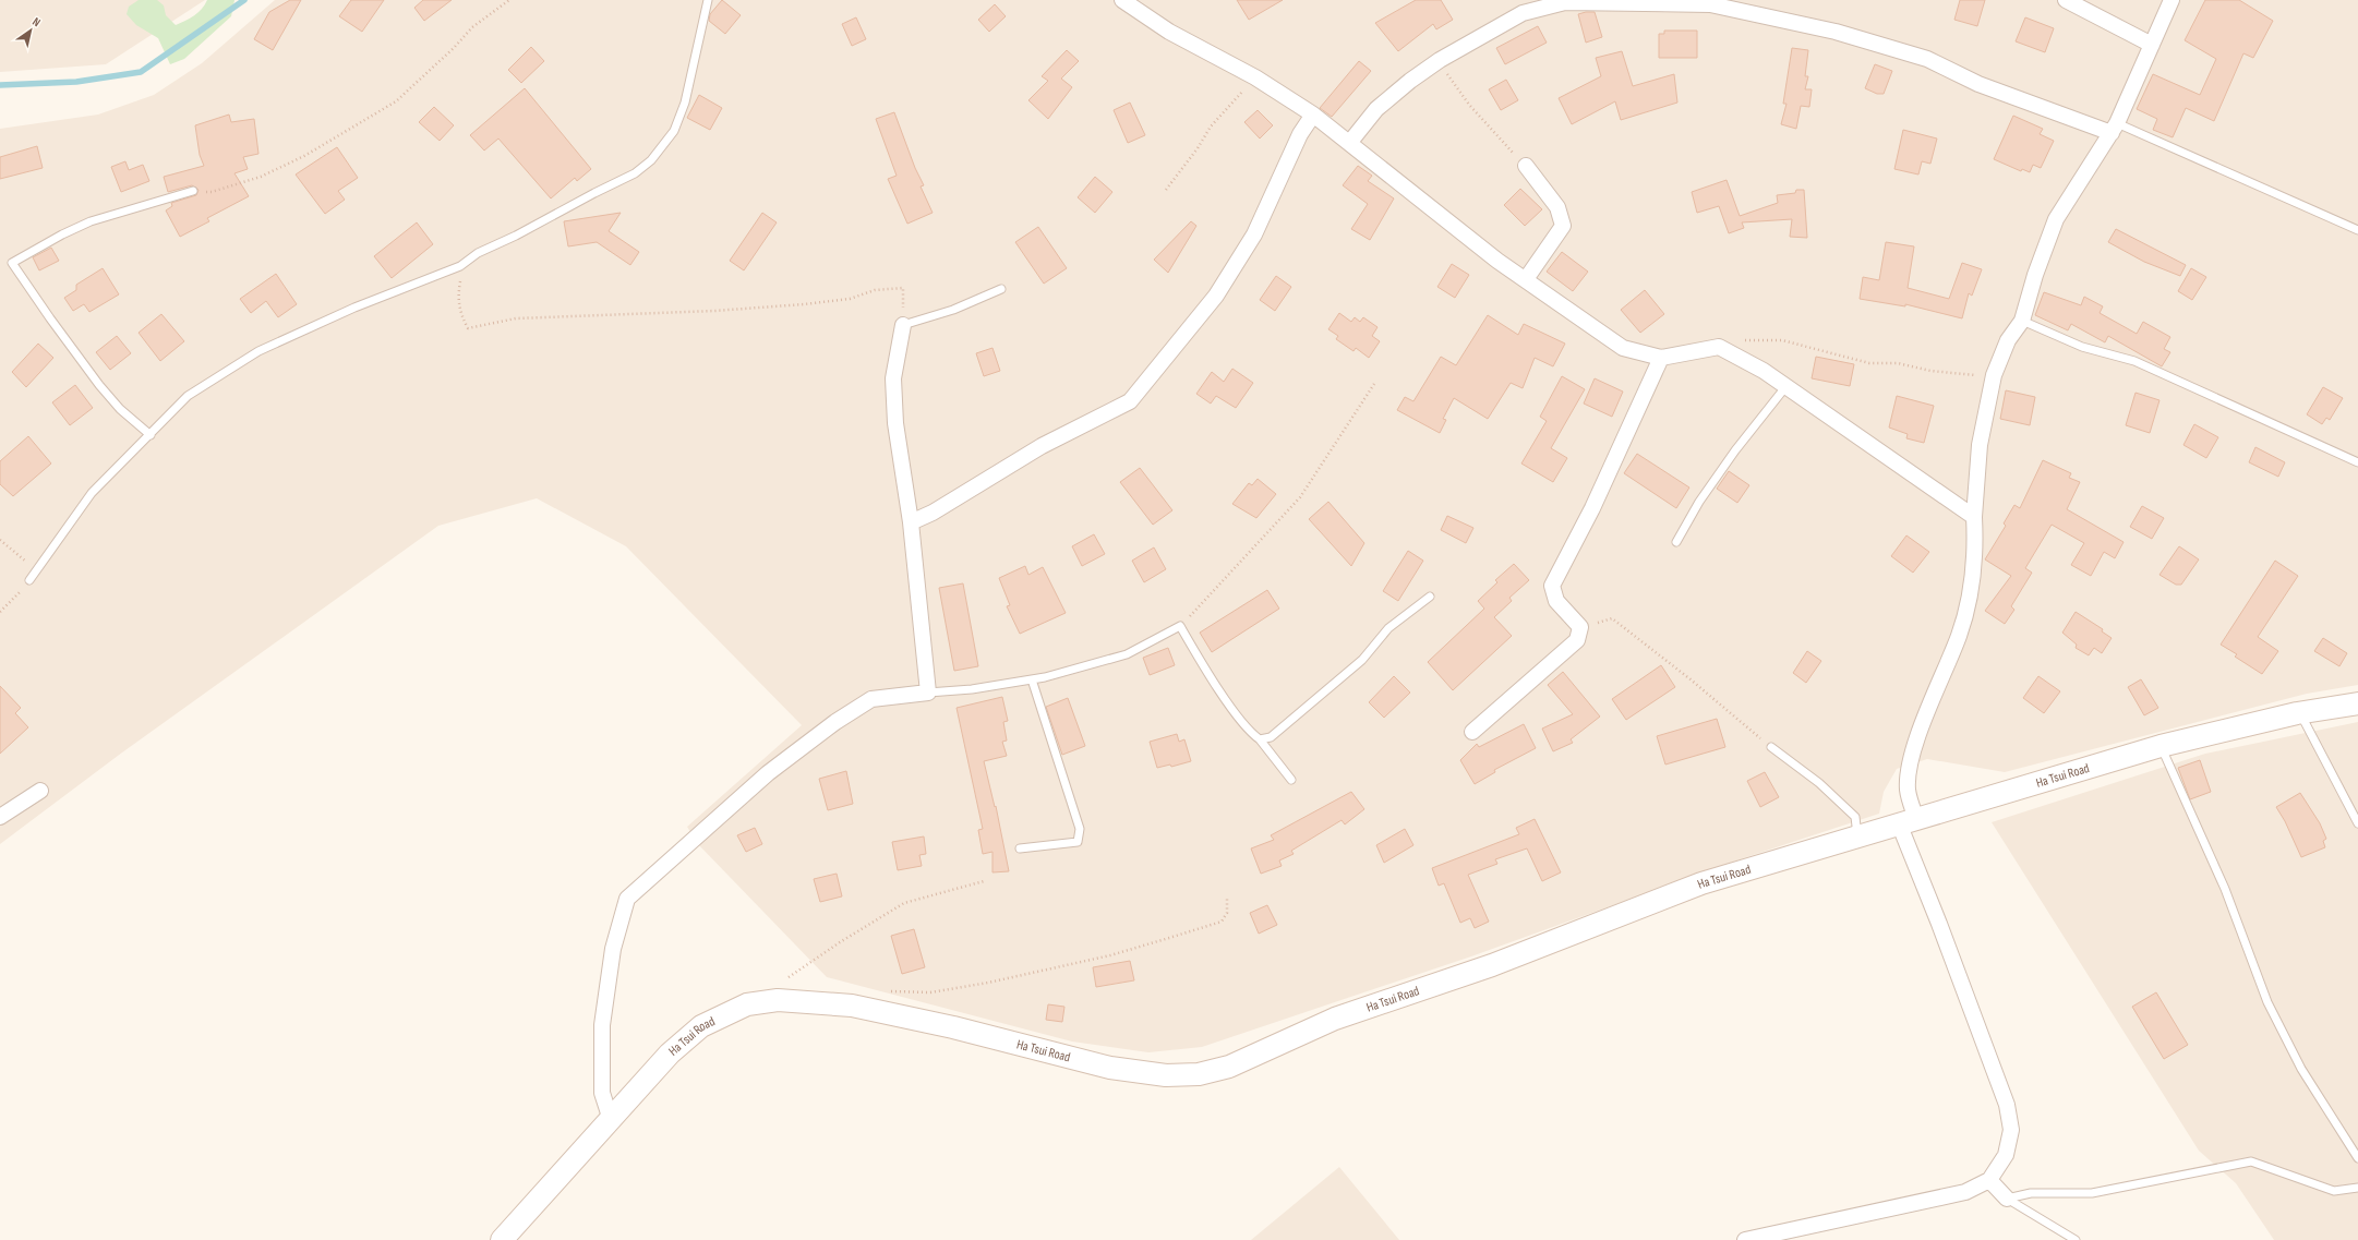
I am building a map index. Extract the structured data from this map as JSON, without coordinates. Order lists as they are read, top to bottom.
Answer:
{
  "streets": {
    "street": ["Ha Tsui Road"]
  },
  "north": "top right"
}
